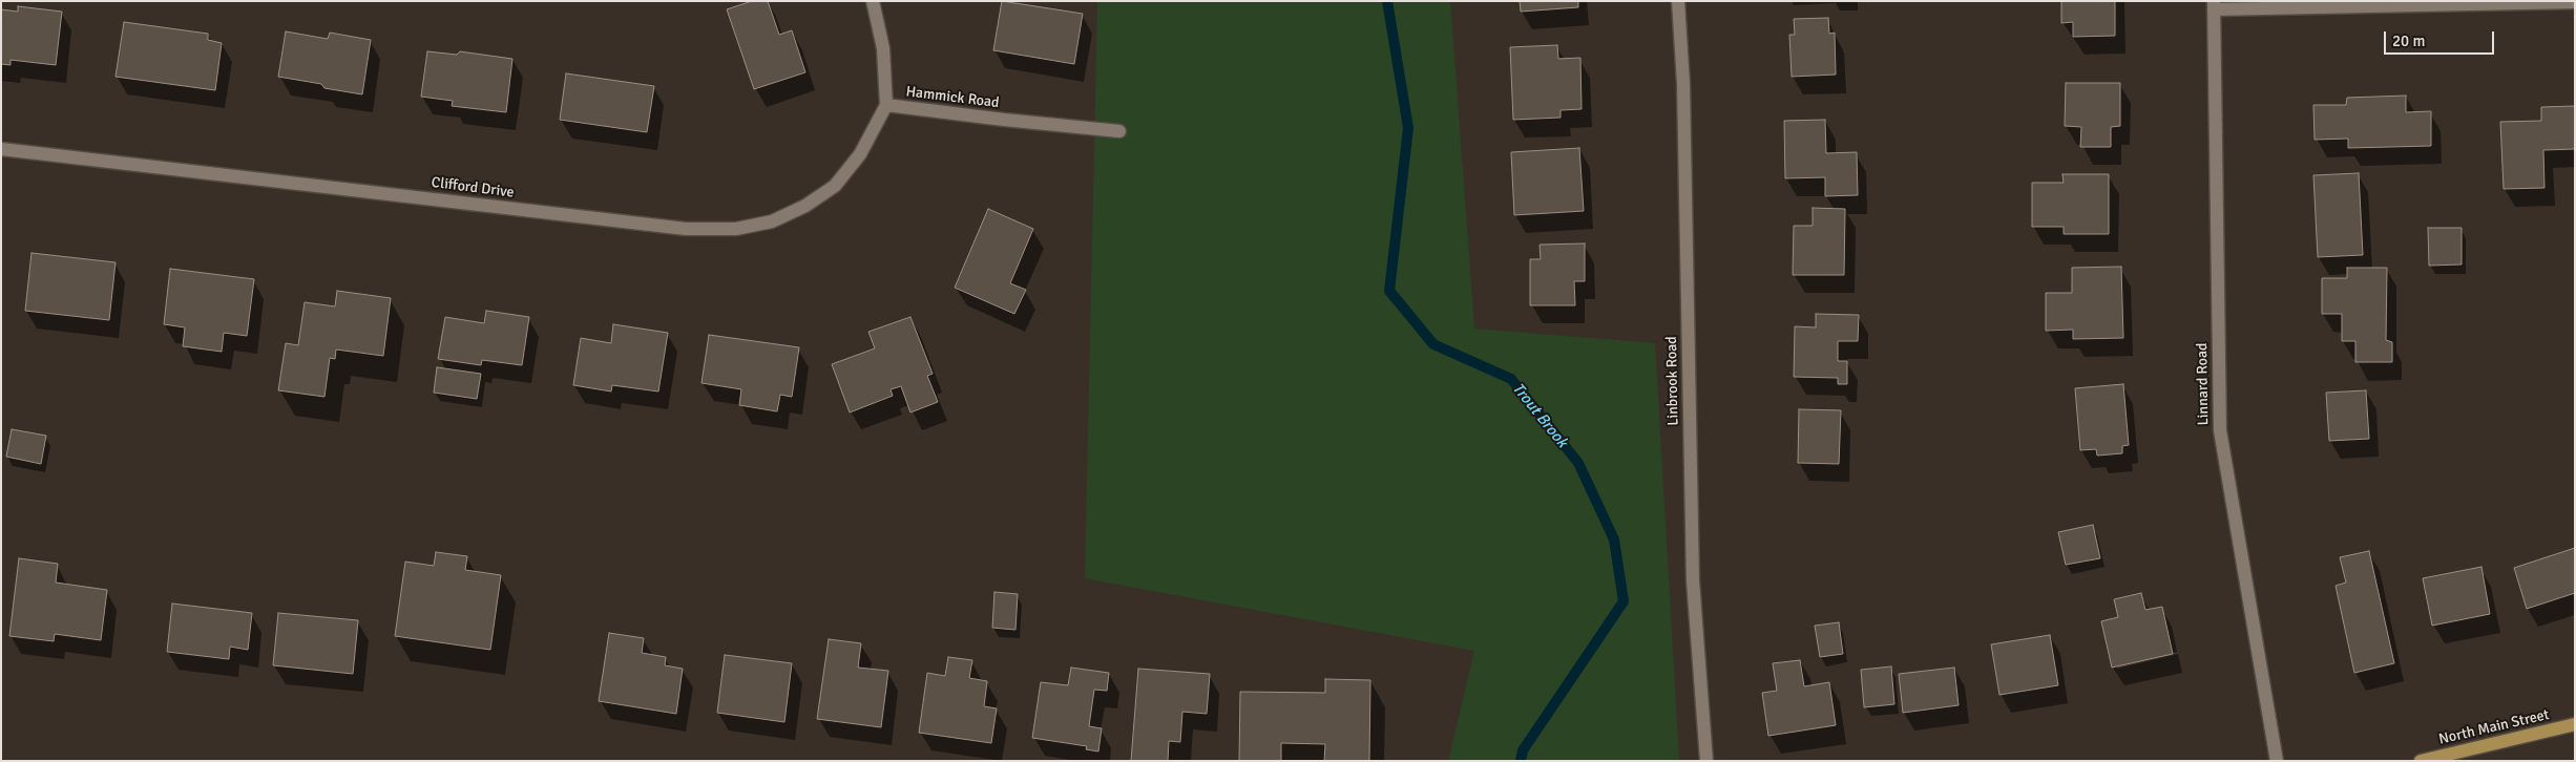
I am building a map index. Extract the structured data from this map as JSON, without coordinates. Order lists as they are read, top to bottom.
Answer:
{
  "streets": {
    "main road": ["North Main Street"],
    "street": [
      "Hammick Road",
      "Clifford Drive",
      "Linbrook Road",
      "Linnard Road"
    ]
  },
  "crossings": [
    ["Hammick Road", "Clifford Drive"]
  ],
  "water": ["Trout Brook"],
  "scale_bar": "20 m"
}
